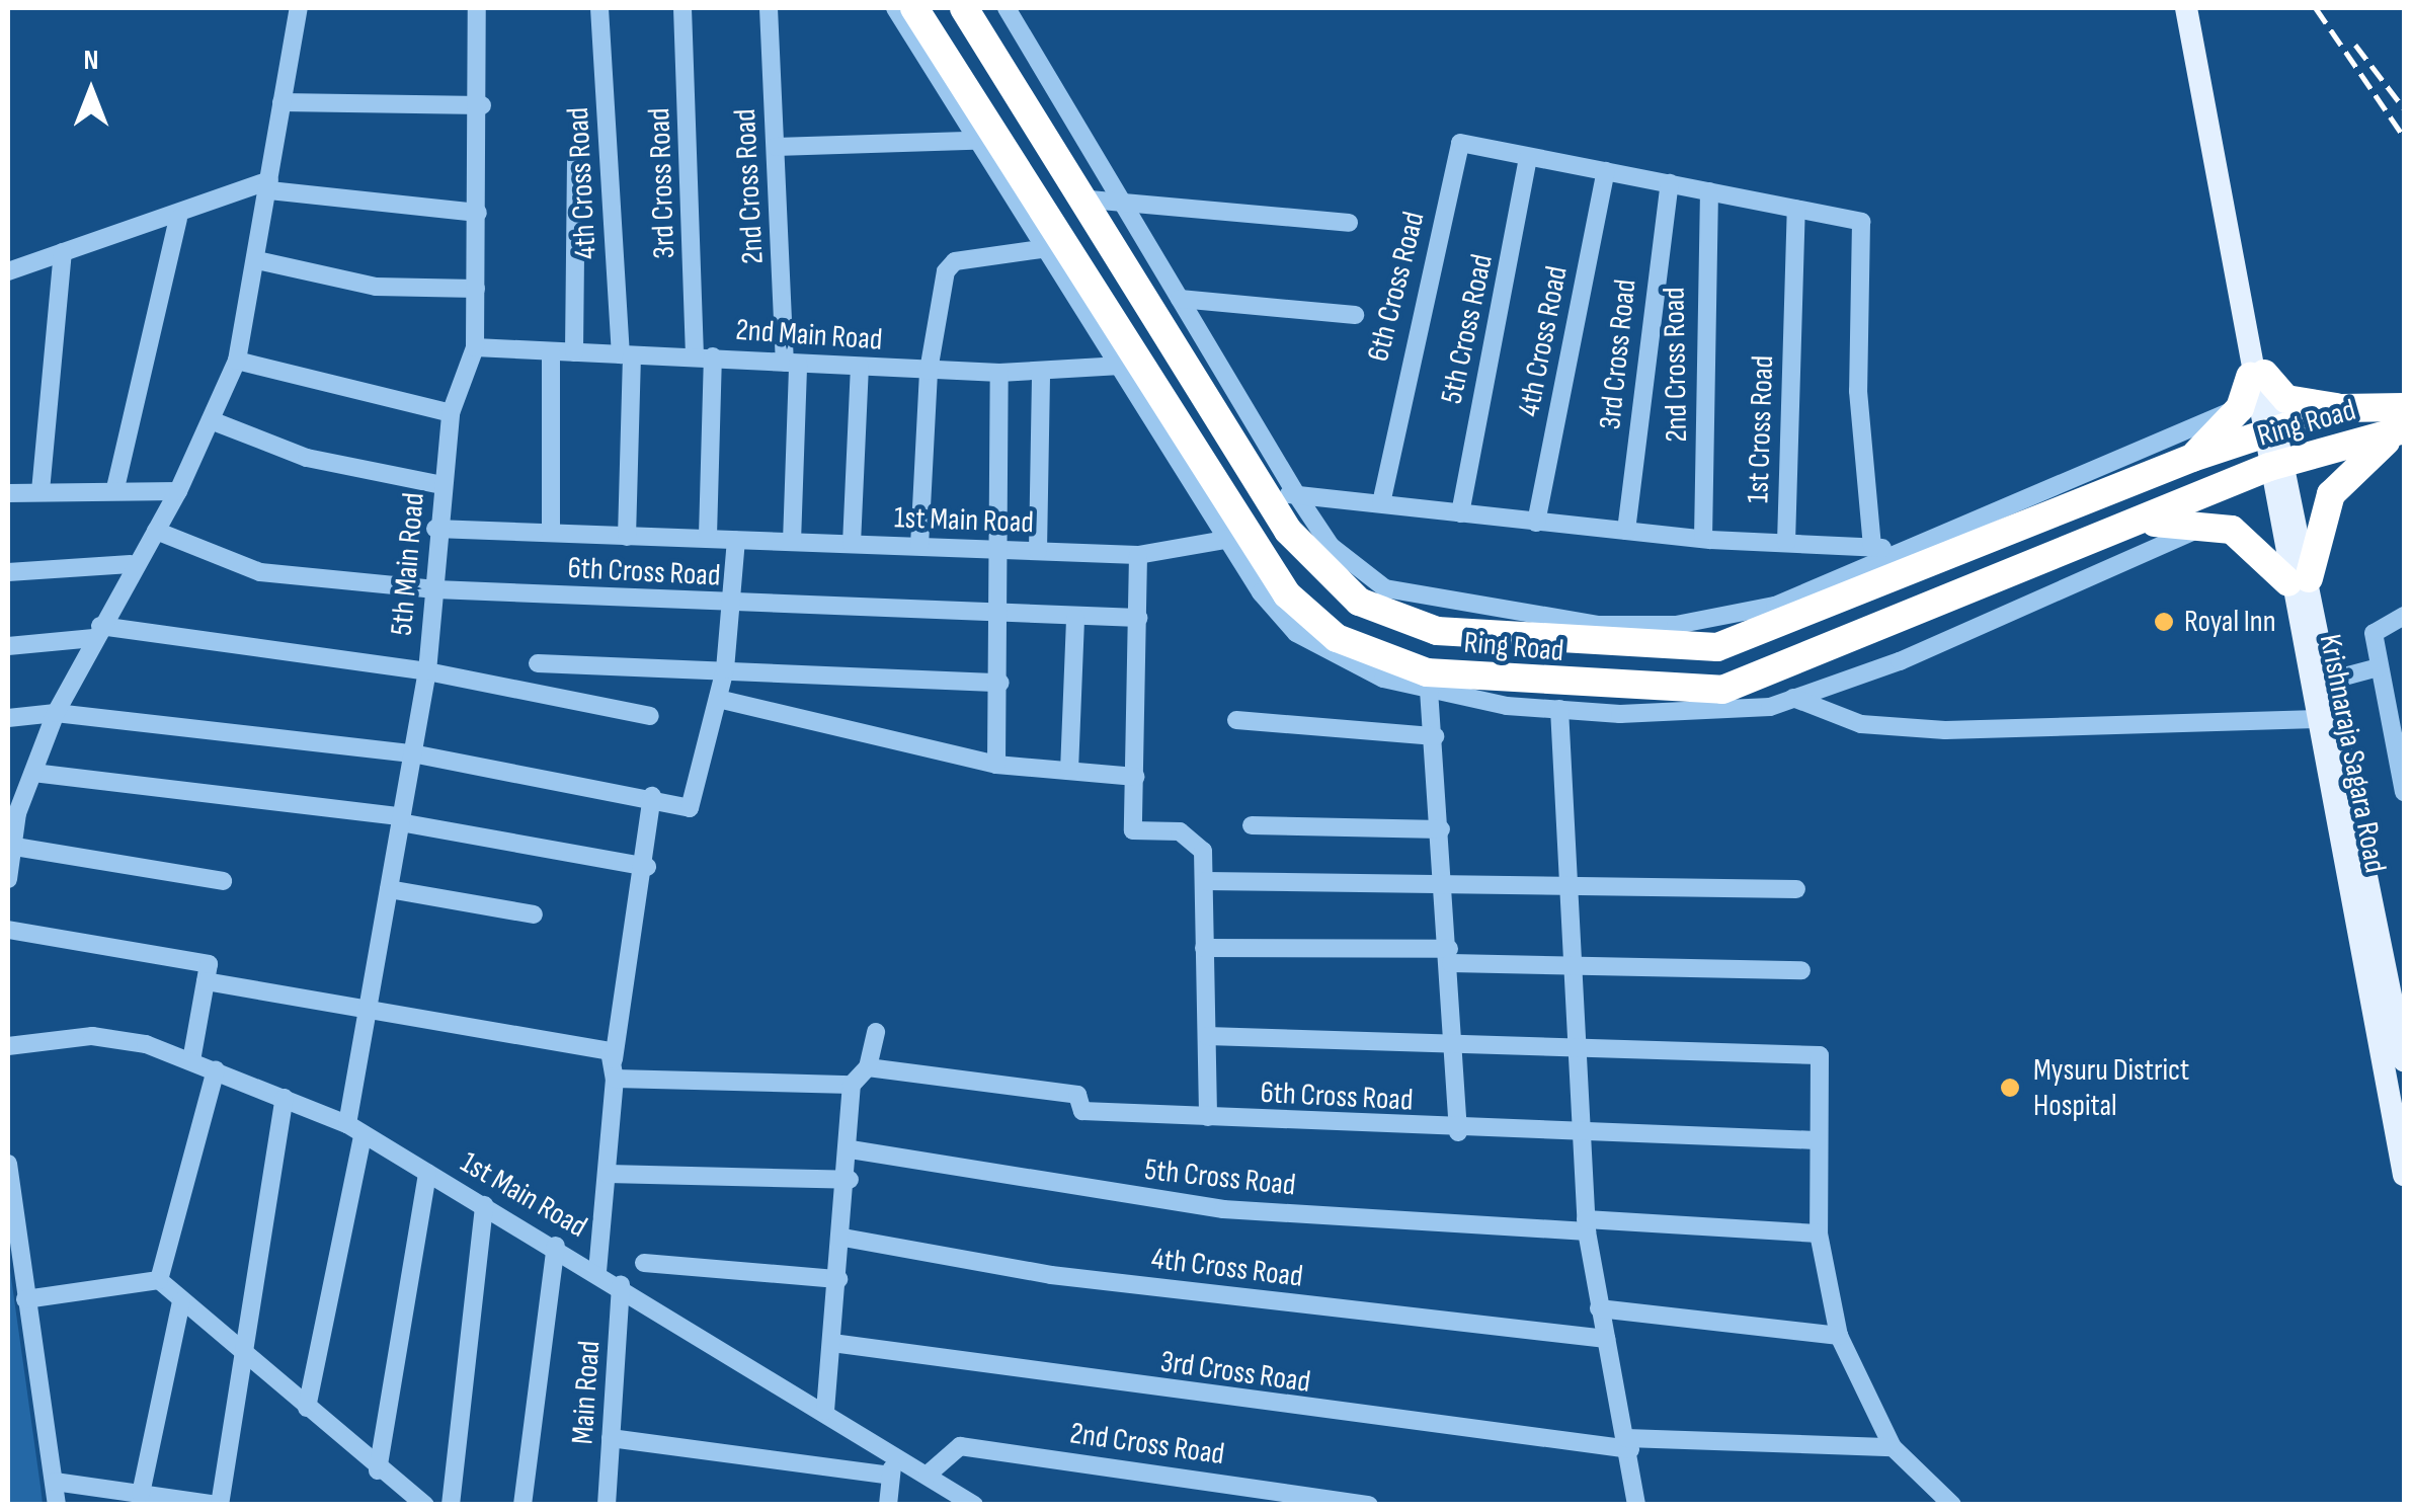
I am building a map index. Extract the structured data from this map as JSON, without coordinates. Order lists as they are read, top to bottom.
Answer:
{
  "streets": {
    "highway": ["Ring Road"],
    "main road": ["Krishnaraja Sagara Road"],
    "street": [
      "4th Cross Road",
      "3rd Cross Road",
      "2nd Cross Road",
      "6th Cross Road",
      "5th Cross Road",
      "2nd Main Road",
      "1st Cross Road",
      "1st Main Road",
      "5th Main Road",
      "Main Road"
    ]
  },
  "crossings": [
    ["4th Cross Road", "2nd Main Road"],
    ["4th Cross Road", "1st Main Road"],
    ["3rd Cross Road", "2nd Main Road"],
    ["3rd Cross Road", "1st Main Road"],
    ["2nd Cross Road", "2nd Main Road"],
    ["2nd Cross Road", "1st Main Road"],
    ["6th Cross Road", "5th Cross Road"],
    ["6th Cross Road", "5th Main Road"],
    ["2nd Main Road", "Ring Road"],
    ["2nd Main Road", "5th Main Road"],
    ["Ring Road", "1st Main Road"],
    ["1st Main Road", "5th Main Road"],
    ["1st Main Road", "Main Road"]
  ],
  "places": ["Royal Inn", "Mysuru District Hospital"],
  "north": "top"
}
